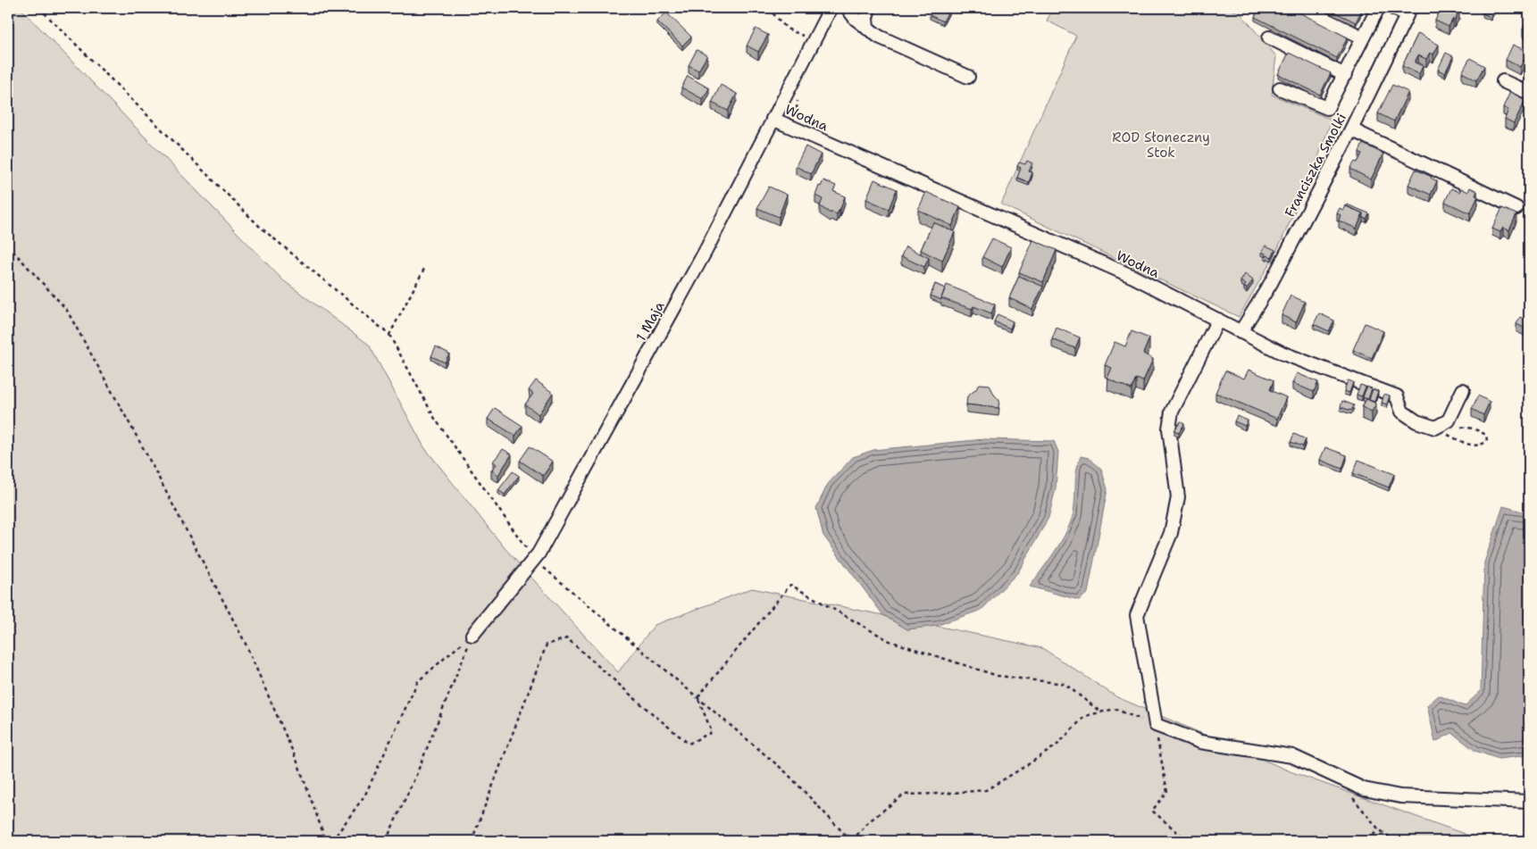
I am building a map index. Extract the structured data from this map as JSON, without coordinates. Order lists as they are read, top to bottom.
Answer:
{
  "streets": {
    "street": ["Wodna", "Franciszka Smolki", "1 Maja"]
  },
  "crossings": [
    ["Wodna", "Franciszka Smolki"],
    ["Wodna", "1 Maja"]
  ],
  "parks": ["ROD Słoneczny Stok"]
}
